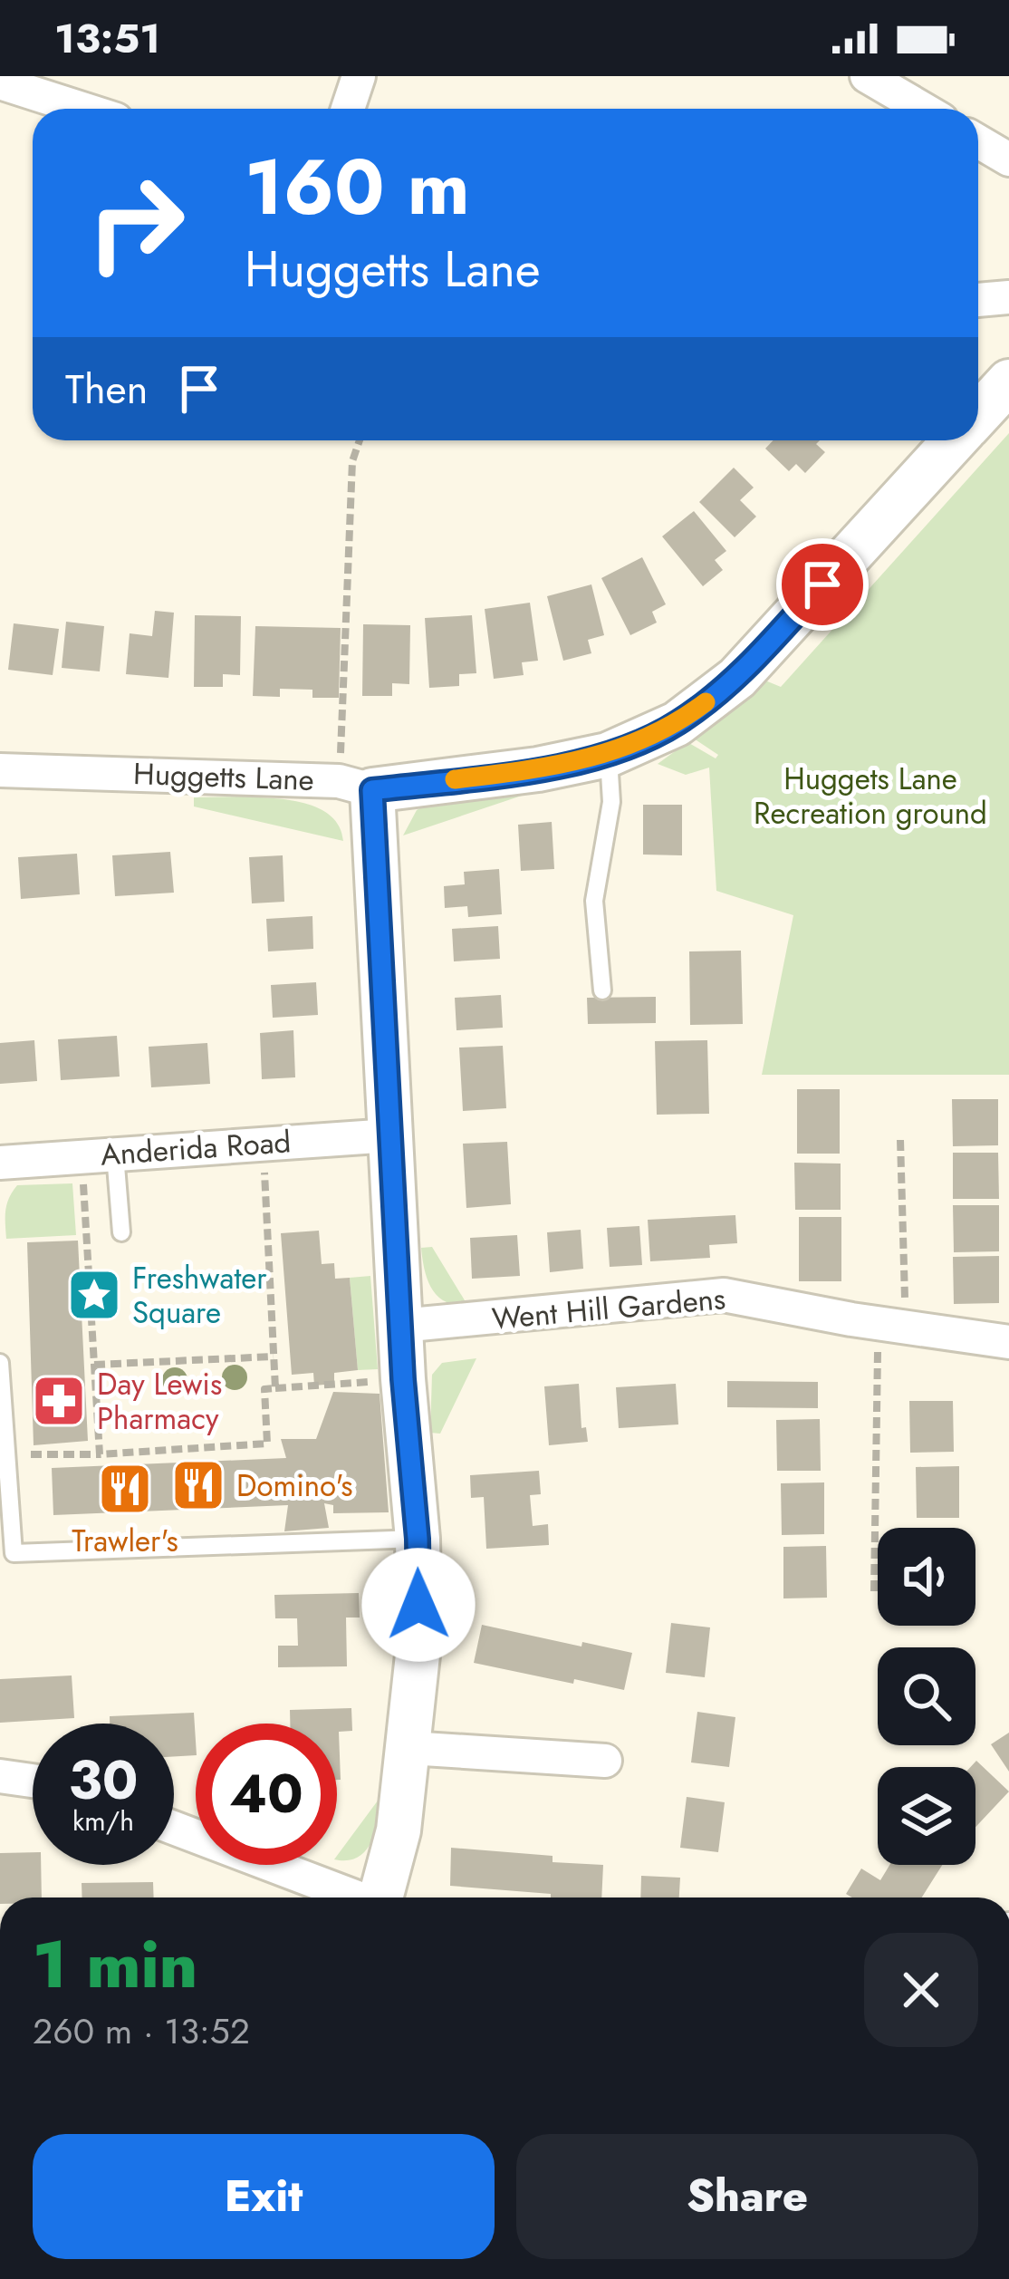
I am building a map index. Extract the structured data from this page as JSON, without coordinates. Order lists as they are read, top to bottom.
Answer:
{
  "streets": {
    "street": ["Huggetts Lane", "Anderida Road", "Went Hill Gardens"]
  },
  "parks": ["Huggets Lane Recreation ground"],
  "places": {
    "place": ["Freshwater Square"],
    "pharmacy": ["Day Lewis Pharmacy"],
    "restaurant": ["Domino's", "Trawler's"]
  },
  "page": {
    "status": "13:51",
    "turn": ["160 m", "Huggetts Lane"],
    "then": "Then",
    "speed": "30 km/h",
    "limit": "40",
    "heading": ["1 min", "260 m · 13:52"],
    "buttons": ["Exit", "Share"]
  }
}
